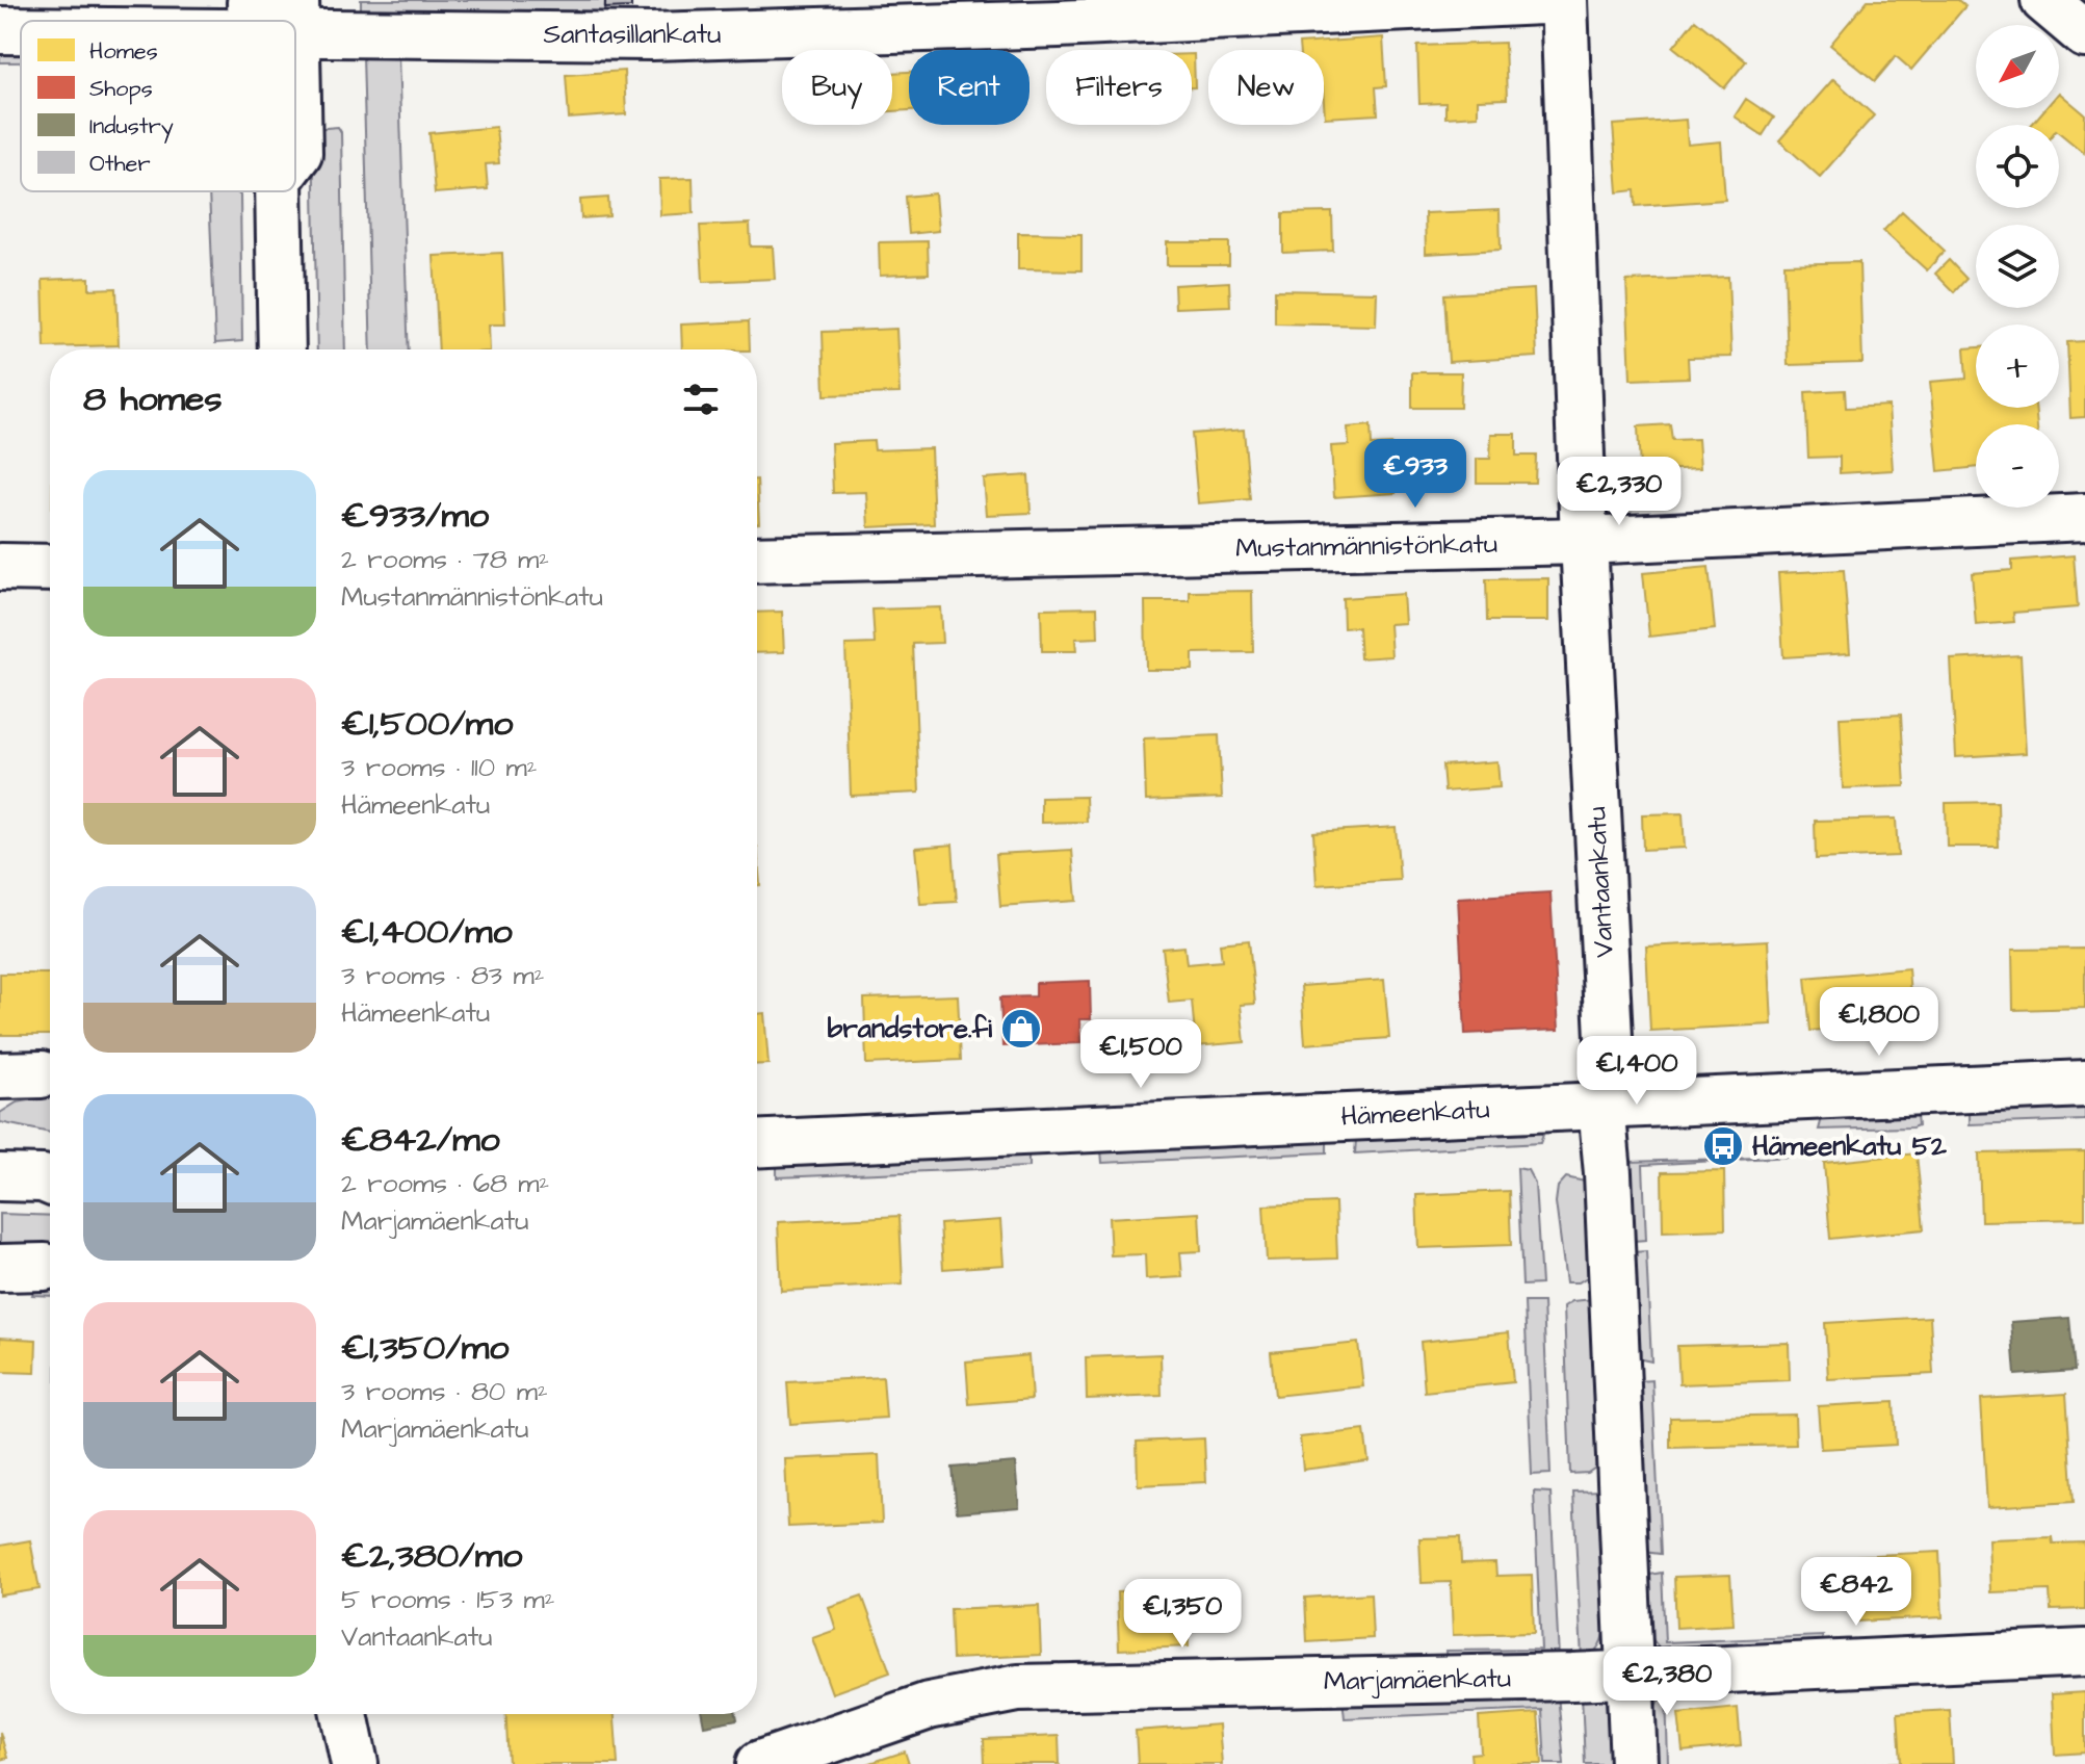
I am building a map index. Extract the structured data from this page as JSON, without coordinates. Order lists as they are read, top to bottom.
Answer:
{
  "streets": {
    "street": [
      "Santasillankatu",
      "Mustanmännistönkatu",
      "Vantaankatu",
      "Hämeenkatu",
      "Marjamäenkatu"
    ]
  },
  "crossings": [
    ["Santasillankatu", "Vantaankatu"],
    ["Mustanmännistönkatu", "Vantaankatu"],
    ["Vantaankatu", "Hämeenkatu"],
    ["Vantaankatu", "Marjamäenkatu"]
  ],
  "places": {
    "shop": ["brandstore.fi"],
    "bus stop": ["Hämeenkatu 52"]
  },
  "legend": [
    "Homes",
    "Shops",
    "Industry",
    "Other"
  ],
  "north": "bottom left",
  "page": {
    "map_buttons": ["+", "−"],
    "chip": [
      "Buy",
      "Rent",
      "Filters",
      "New"
    ],
    "heading": "8 homes",
    "price": [
      "€933",
      "€2,330",
      "€1,800",
      "€1,500",
      "€1,400",
      "€842",
      "€1,350",
      "€2,380"
    ],
    "list": [
      {
        "name": "€933/mo",
        "note": "2 rooms · 78 m² · Mustanmännistönkatu"
      },
      {
        "name": "€1,500/mo",
        "note": "3 rooms · 110 m² · Hämeenkatu"
      },
      {
        "name": "€1,400/mo",
        "note": "3 rooms · 83 m² · Hämeenkatu"
      },
      {
        "name": "€842/mo",
        "note": "2 rooms · 68 m² · Marjamäenkatu"
      },
      {
        "name": "€1,350/mo",
        "note": "3 rooms · 80 m² · Marjamäenkatu"
      },
      {
        "name": "€2,380/mo",
        "note": "5 rooms · 153 m² · Vantaankatu"
      }
    ]
  }
}
